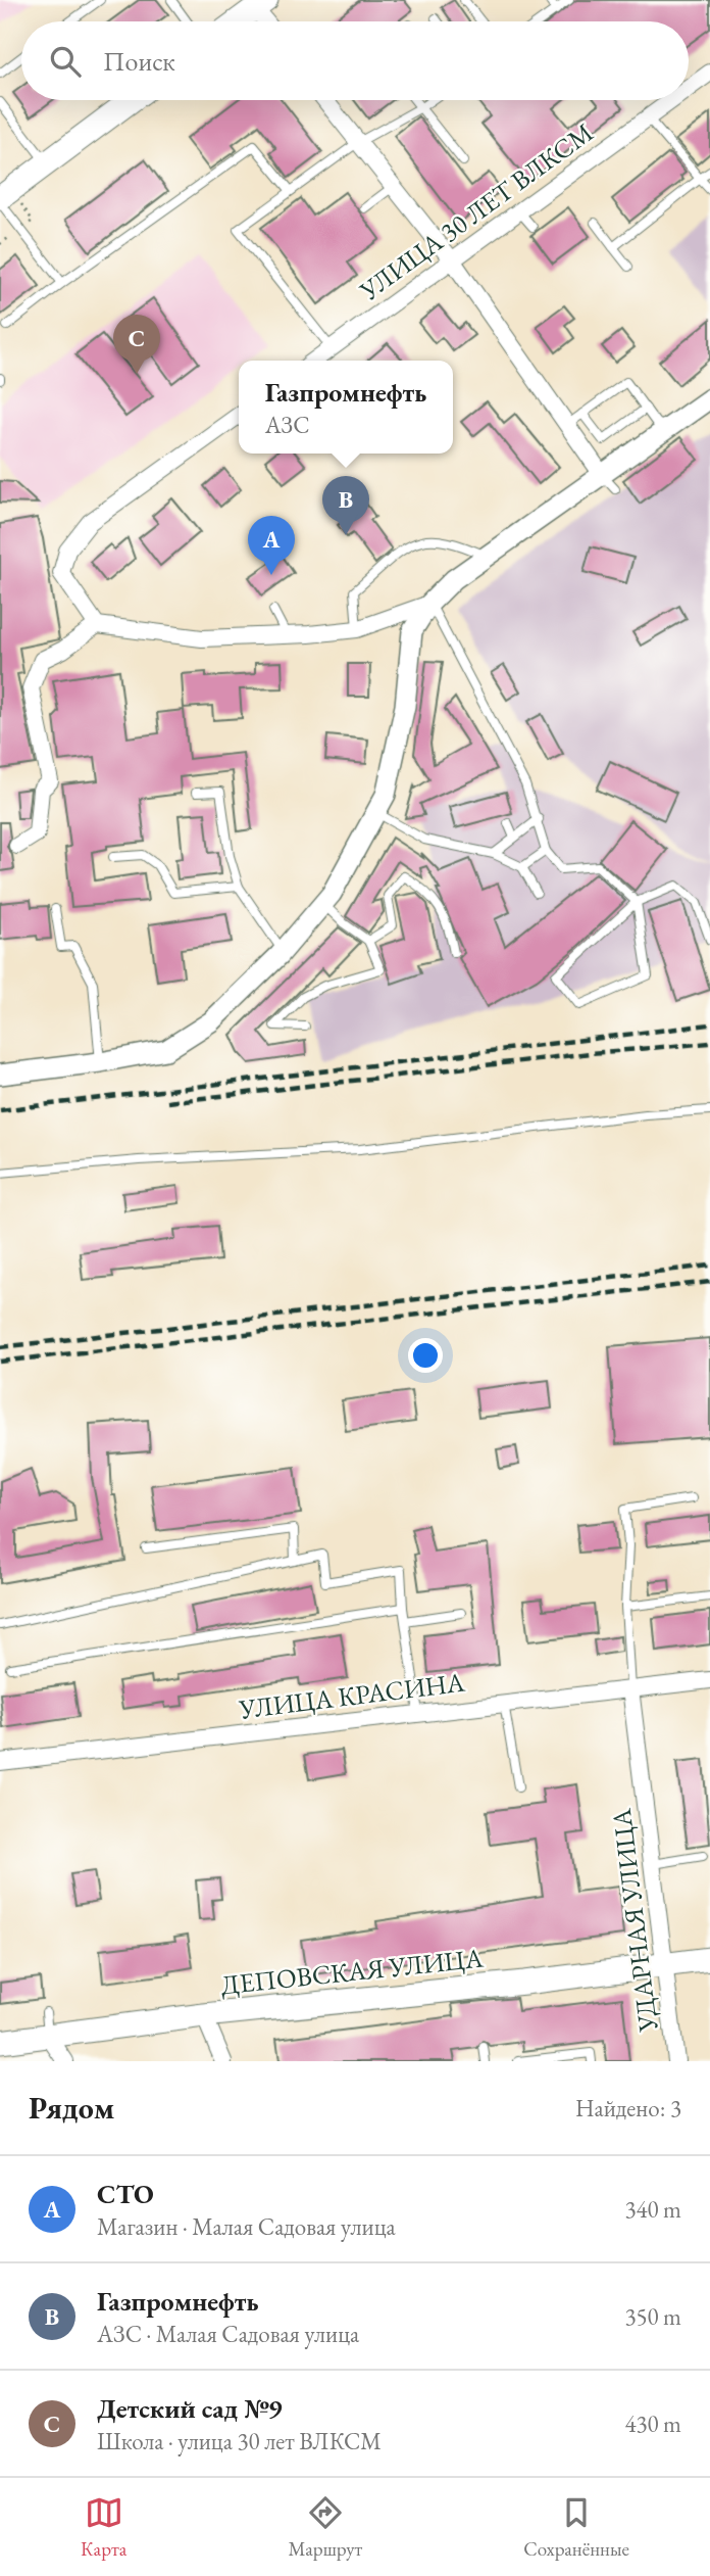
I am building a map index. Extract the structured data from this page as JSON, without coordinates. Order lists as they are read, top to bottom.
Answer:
{
  "streets": {
    "main road": ["ДЕПОВСКАЯ УЛИЦА"],
    "street": ["УЛИЦА 30 ЛЕТ ВЛКСМ", "УЛИЦА КРАСИНА", "УДАРНАЯ УЛИЦА"]
  },
  "crossings": [
    ["УЛИЦА КРАСИНА", "УДАРНАЯ УЛИЦА"],
    ["УДАРНАЯ УЛИЦА", "ДЕПОВСКАЯ УЛИЦА"]
  ],
  "page": {
    "search": "Поиск",
    "pins": ["C", "B", "A"],
    "popup": ["Газпромнефть", "АЗС"],
    "heading": ["Рядом", "Найдено: 3"],
    "list": [
      {
        "mark": "A",
        "name": "СТО",
        "note": "Магазин · Малая Садовая улица",
        "value": "340 m"
      },
      {
        "mark": "B",
        "name": "Газпромнефть",
        "note": "АЗС · Малая Садовая улица",
        "value": "350 m"
      },
      {
        "mark": "C",
        "name": "Детский сад №9",
        "note": "Школа · улица 30 лет ВЛКСМ",
        "value": "430 m"
      }
    ],
    "nav": ["Карта", "Маршрут", "Сохранённые"]
  }
}
